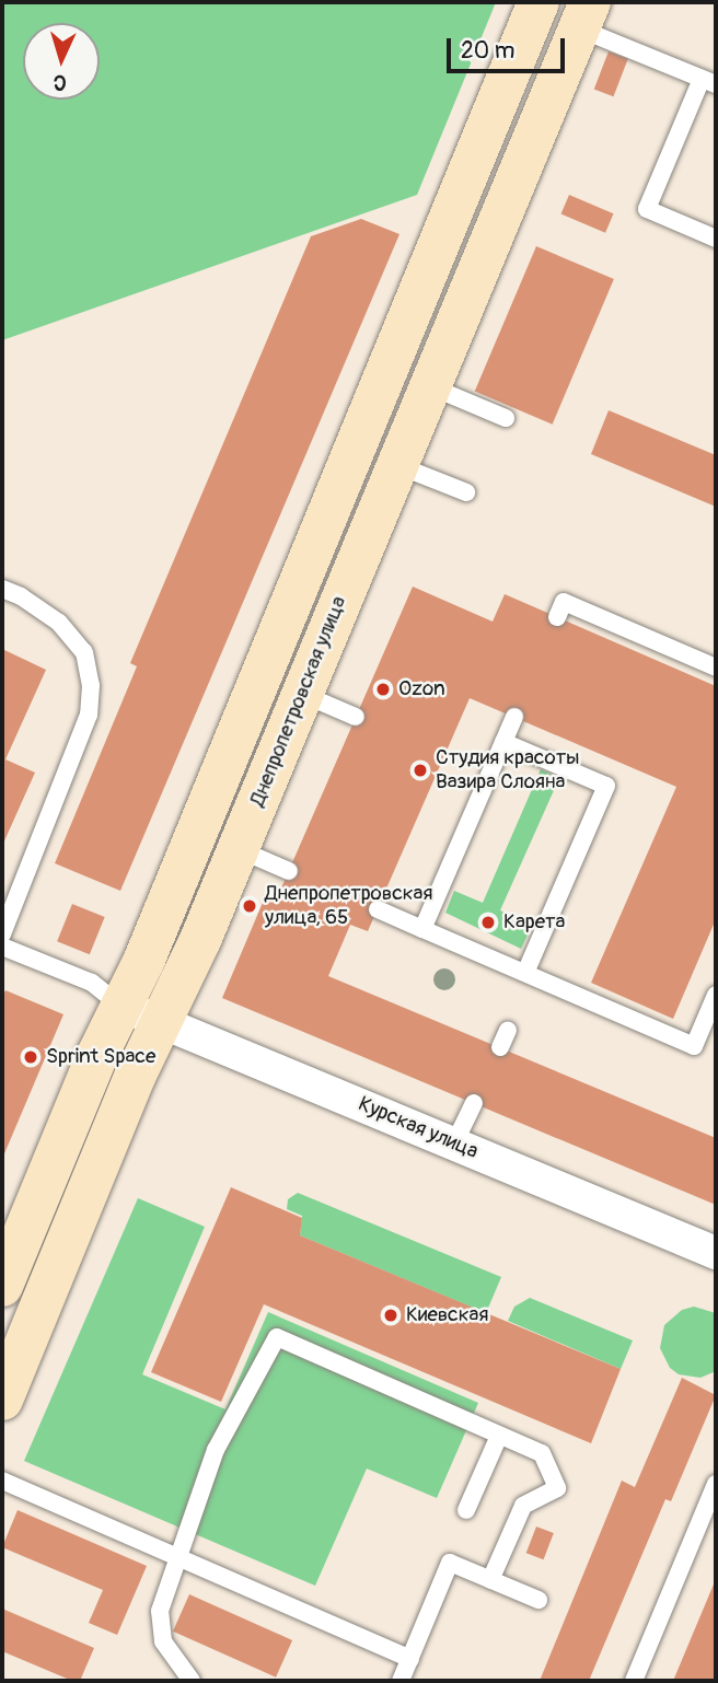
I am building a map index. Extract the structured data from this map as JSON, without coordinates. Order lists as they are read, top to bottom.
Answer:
{
  "streets": {
    "main road": ["Днепропетровская улица"],
    "street": ["Курская улица"]
  },
  "crossings": [
    ["Днепропетровская улица", "Курская улица"]
  ],
  "places": [
    "Ozon",
    "Студия красоты Вазира Слояна",
    "Днепропетровская улица, 65",
    "Карета",
    "Sprint Space",
    "Киевская"
  ],
  "scale_bar": "20 m",
  "north": "bottom"
}
